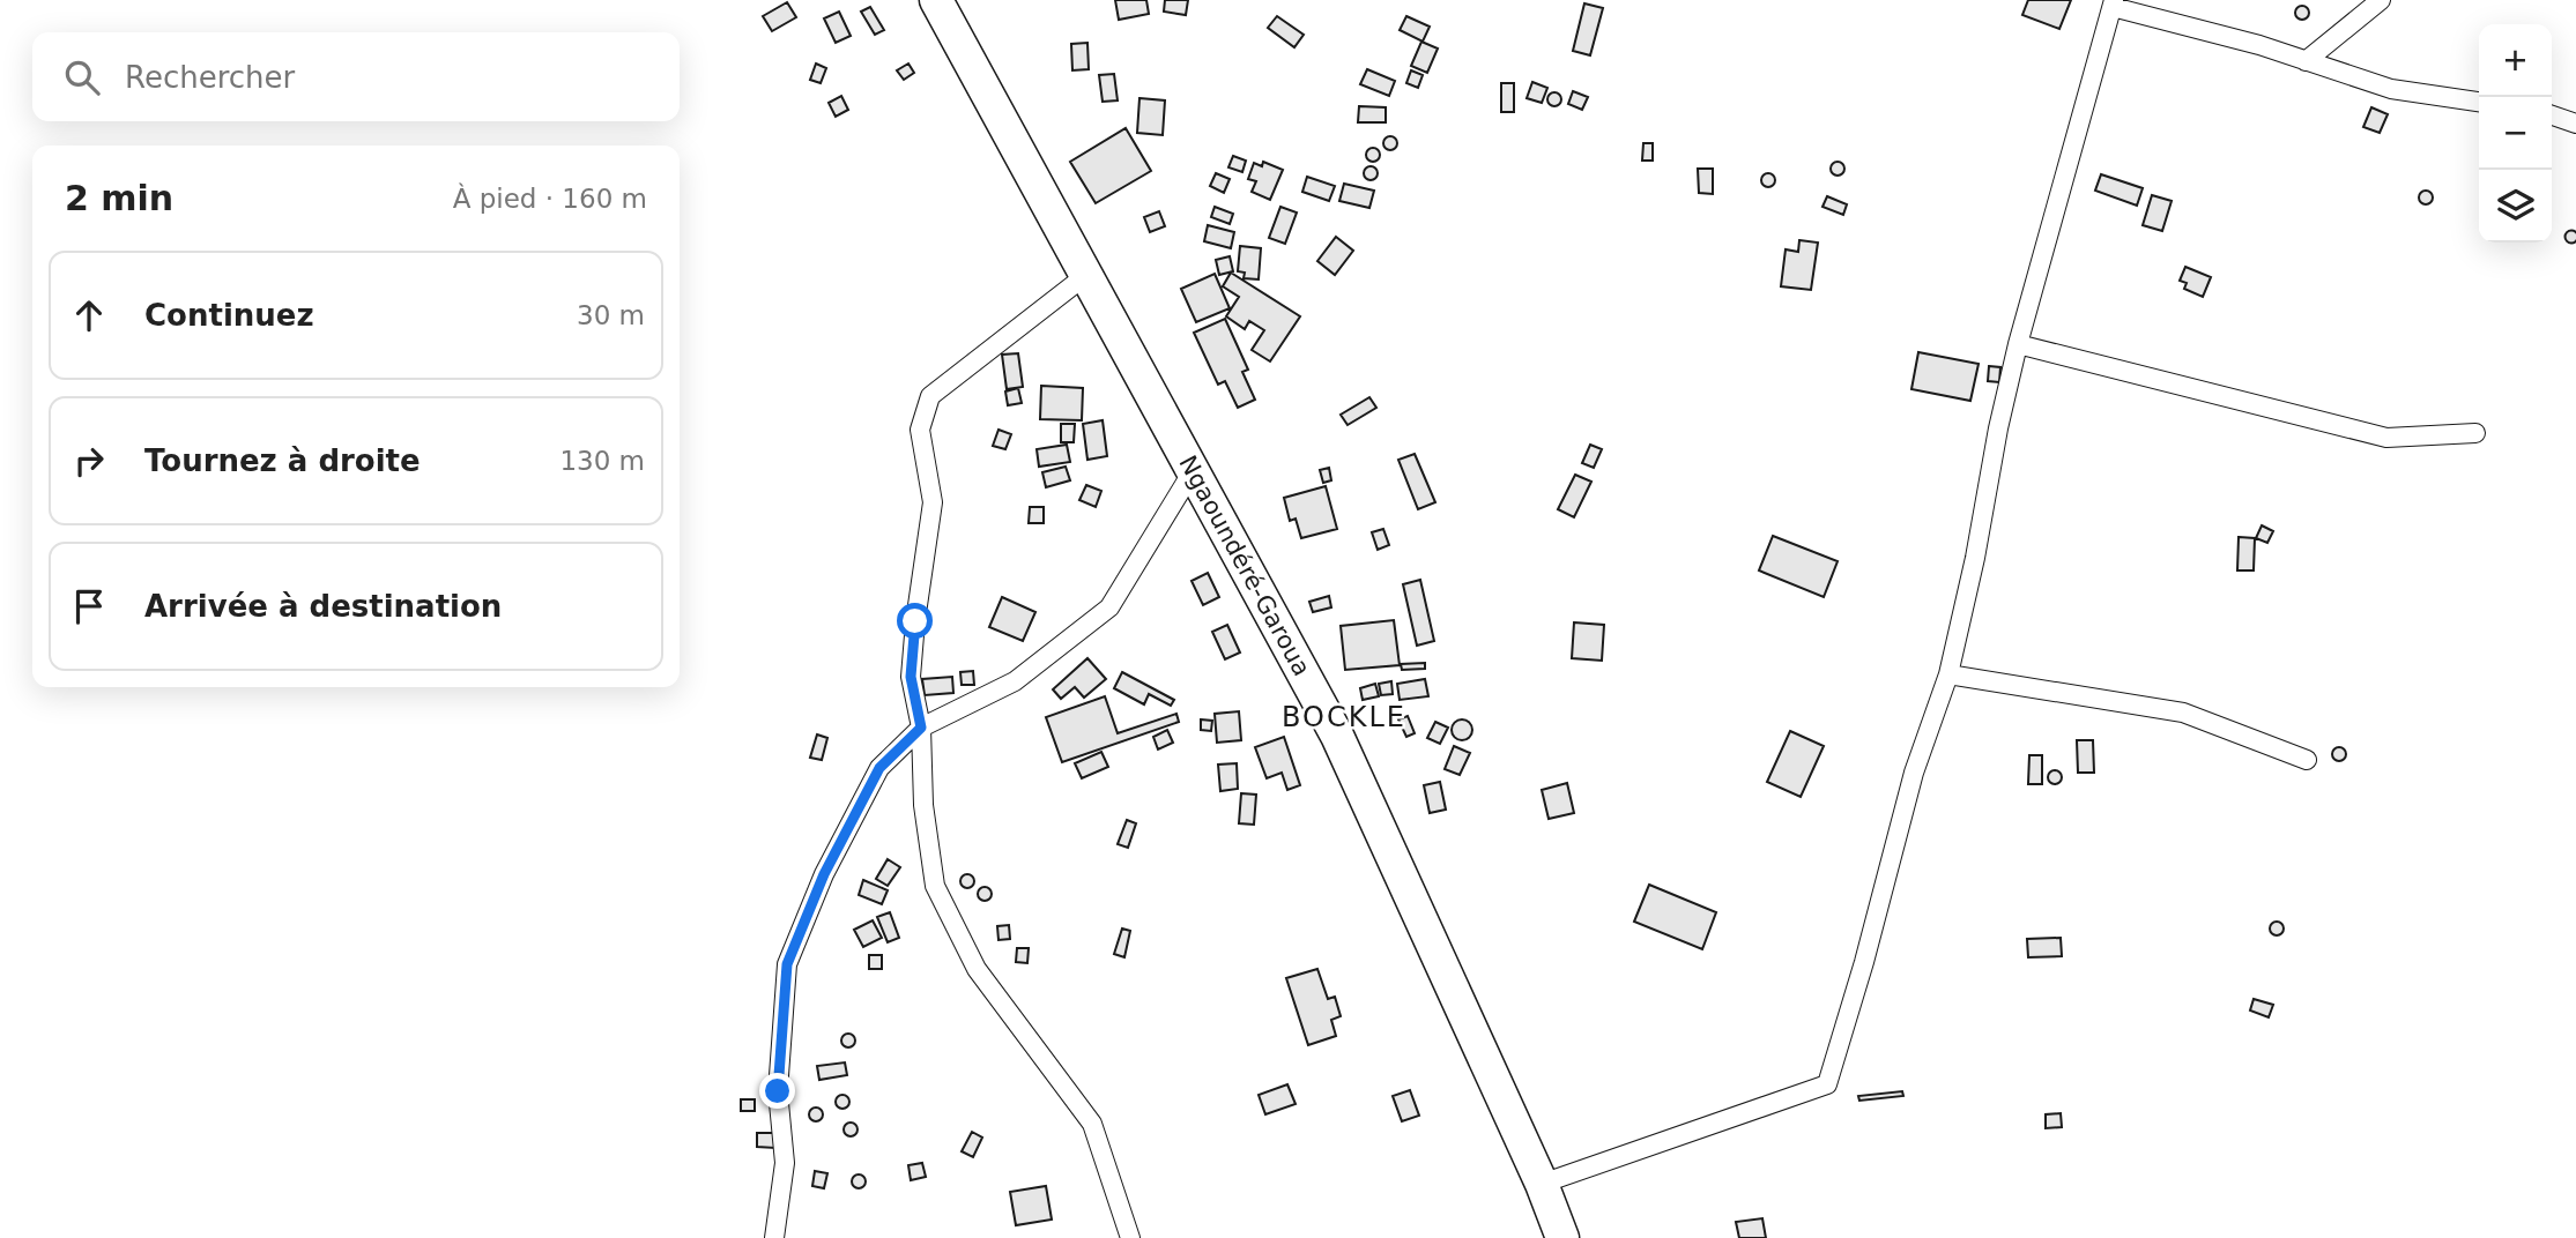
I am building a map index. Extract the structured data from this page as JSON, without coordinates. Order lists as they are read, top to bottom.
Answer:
{
  "streets": {
    "highway": ["Ngaoundéré-Garoua"]
  },
  "districts": ["BOCKLE"],
  "page": {
    "map_buttons": ["+", "−"],
    "search": "Rechercher",
    "heading": ["2 min", "À pied · 160 m"],
    "list": [
      ["Continuez", "30 m"],
      ["Tournez à droite", "130 m"],
      "Arrivée à destination"
    ]
  }
}
